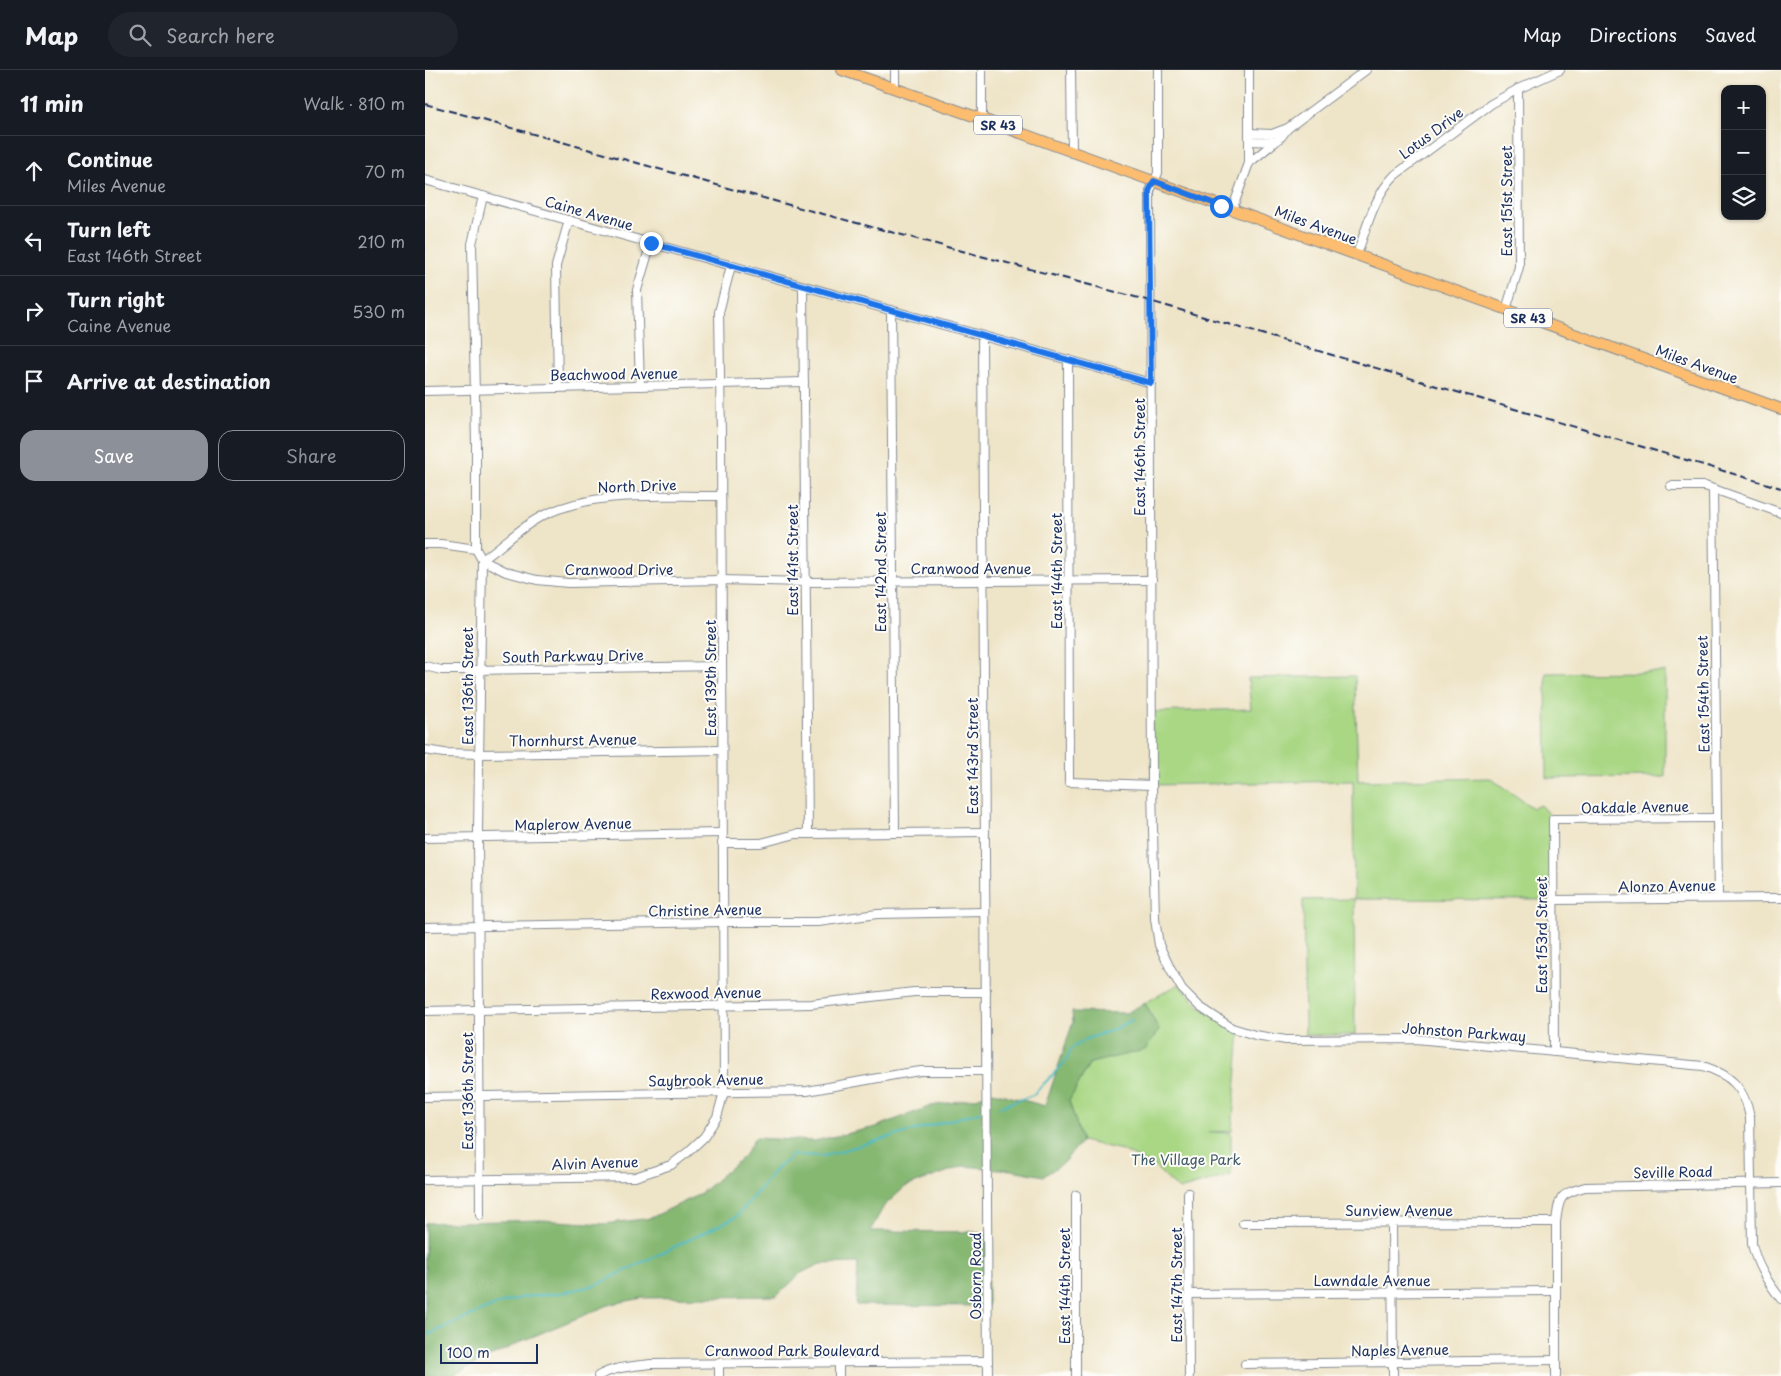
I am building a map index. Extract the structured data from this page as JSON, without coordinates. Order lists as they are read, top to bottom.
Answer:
{
  "streets": {
    "main road": ["SR 43", "Miles Avenue"],
    "street": [
      "Lotus Drive",
      "East 151st Street",
      "Caine Avenue",
      "Beachwood Avenue",
      "East 146th Street",
      "North Drive",
      "East 141st Street",
      "Cranwood Avenue",
      "Cranwood Drive",
      "East 144th Street",
      "East 142nd Street",
      "South Parkway Drive",
      "East 139th Street",
      "East 136th Street",
      "East 154th Street",
      "Thornhurst Avenue",
      "East 143rd Street",
      "Oakdale Avenue",
      "Maplerow Avenue",
      "Alonzo Avenue",
      "Christine Avenue",
      "East 153rd Street",
      "Rexwood Avenue",
      "Johnston Parkway",
      "Saybrook Avenue",
      "Alvin Avenue",
      "Seville Road",
      "Sunview Avenue",
      "Osborn Road",
      "Lawndale Avenue",
      "East 147th Street",
      "Cranwood Park Boulevard",
      "Naples Avenue"
    ]
  },
  "crossings": [
    ["Lotus Drive", "East 151st Street"],
    ["Lotus Drive", "Miles Avenue"],
    ["East 151st Street", "Miles Avenue"],
    ["Caine Avenue", "East 146th Street"],
    ["Caine Avenue", "East 141st Street"],
    ["Caine Avenue", "East 144th Street"],
    ["Caine Avenue", "East 142nd Street"],
    ["Caine Avenue", "East 139th Street"],
    ["Caine Avenue", "East 143rd Street"],
    ["Miles Avenue", "East 146th Street"],
    ["Beachwood Avenue", "East 141st Street"],
    ["Beachwood Avenue", "East 139th Street"],
    ["East 146th Street", "Cranwood Avenue"],
    ["East 146th Street", "East 144th Street"],
    ["East 146th Street", "Johnston Parkway"],
    ["North Drive", "Cranwood Drive"],
    ["North Drive", "East 139th Street"],
    ["North Drive", "East 136th Street"],
    ["East 141st Street", "Cranwood Avenue"],
    ["Cranwood Avenue", "Cranwood Drive"],
    ["Cranwood Avenue", "East 144th Street"],
    ["Cranwood Avenue", "East 142nd Street"],
    ["Cranwood Avenue", "East 143rd Street"],
    ["Cranwood Drive", "East 139th Street"],
    ["Cranwood Drive", "East 136th Street"],
    ["East 144th Street", "Johnston Parkway"],
    ["South Parkway Drive", "East 139th Street"],
    ["South Parkway Drive", "East 136th Street"],
    ["East 139th Street", "Thornhurst Avenue"],
    ["East 139th Street", "Maplerow Avenue"],
    ["East 139th Street", "Christine Avenue"],
    ["East 139th Street", "Rexwood Avenue"],
    ["East 139th Street", "Saybrook Avenue"],
    ["East 139th Street", "Alvin Avenue"],
    ["East 136th Street", "Thornhurst Avenue"],
    ["East 136th Street", "Maplerow Avenue"],
    ["East 136th Street", "Christine Avenue"],
    ["East 136th Street", "Rexwood Avenue"],
    ["East 136th Street", "Saybrook Avenue"],
    ["East 136th Street", "Alvin Avenue"],
    ["East 154th Street", "Oakdale Avenue"],
    ["East 154th Street", "Alonzo Avenue"],
    ["East 143rd Street", "Christine Avenue"],
    ["East 143rd Street", "Rexwood Avenue"],
    ["East 143rd Street", "Saybrook Avenue"],
    ["East 143rd Street", "Osborn Road"],
    ["Oakdale Avenue", "East 153rd Street"],
    ["Alonzo Avenue", "East 153rd Street"],
    ["East 153rd Street", "Johnston Parkway"],
    ["Johnston Parkway", "Seville Road"],
    ["Saybrook Avenue", "Alvin Avenue"],
    ["Seville Road", "Sunview Avenue"],
    ["Osborn Road", "Cranwood Park Boulevard"],
    ["Lawndale Avenue", "East 147th Street"]
  ],
  "parks": ["The Village Park"],
  "scale_bar": "100 m",
  "page": {
    "header": "Map",
    "search": "Search here",
    "nav": ["Map", "Directions", "Saved"],
    "heading": ["11 min", "Walk · 810 m"],
    "map_buttons": ["+", "−"],
    "list": [
      ["Continue", "Miles Avenue", "70 m"],
      ["Turn left", "East 146th Street", "210 m"],
      ["Turn right", "Caine Avenue", "530 m"],
      "Arrive at destination"
    ],
    "buttons": ["Save", "Share"],
    "scale": "100 m"
  }
}
